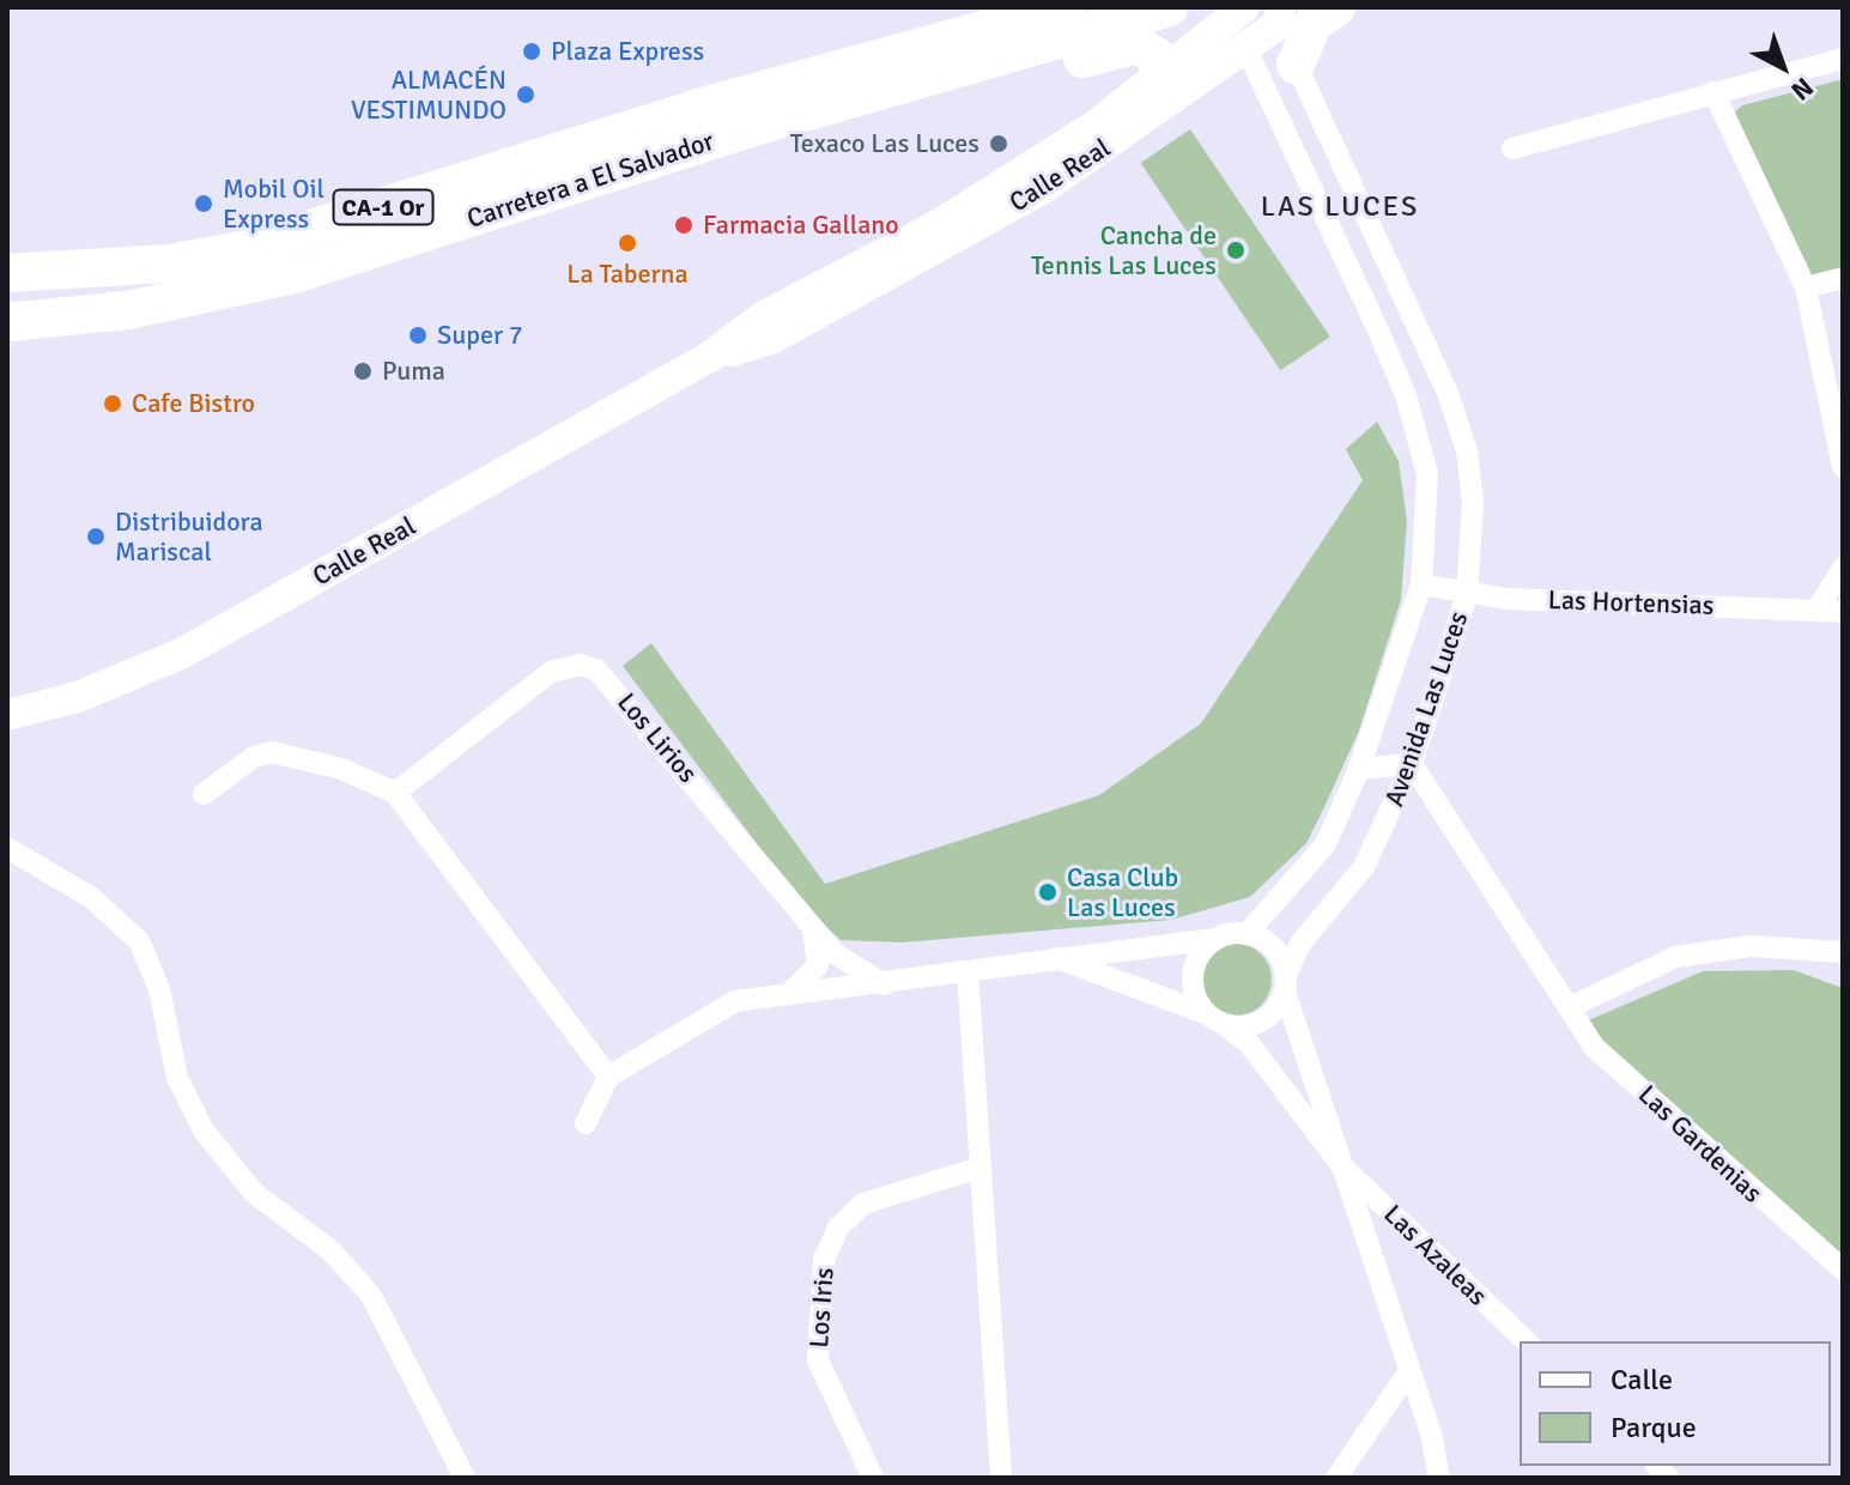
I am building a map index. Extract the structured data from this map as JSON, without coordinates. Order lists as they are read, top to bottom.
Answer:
{
  "streets": {
    "highway": ["Carretera a El Salvador", "CA-1 Or"],
    "main road": ["Calle Real"],
    "street": [
      "Las Hortensias",
      "Avenida Las Luces",
      "Los Lirios",
      "Las Gardenias",
      "Las Azaleas",
      "Los Iris"
    ]
  },
  "crossings": [
    ["Calle Real", "Avenida Las Luces"],
    ["Las Hortensias", "Avenida Las Luces"],
    ["Avenida Las Luces", "Las Gardenias"]
  ],
  "districts": ["LAS LUCES"],
  "places": [
    "Plaza Express",
    "ALMACÉN VESTIMUNDO",
    "Texaco Las Luces",
    "Mobil Oil Express",
    "Farmacia Gallano",
    "La Taberna",
    "Cancha de Tennis Las Luces",
    "Super 7",
    "Puma",
    "Cafe Bistro",
    "Distribuidora Mariscal",
    "Casa Club Las Luces"
  ],
  "legend": ["Calle", "Parque"],
  "north": "bottom right"
}
